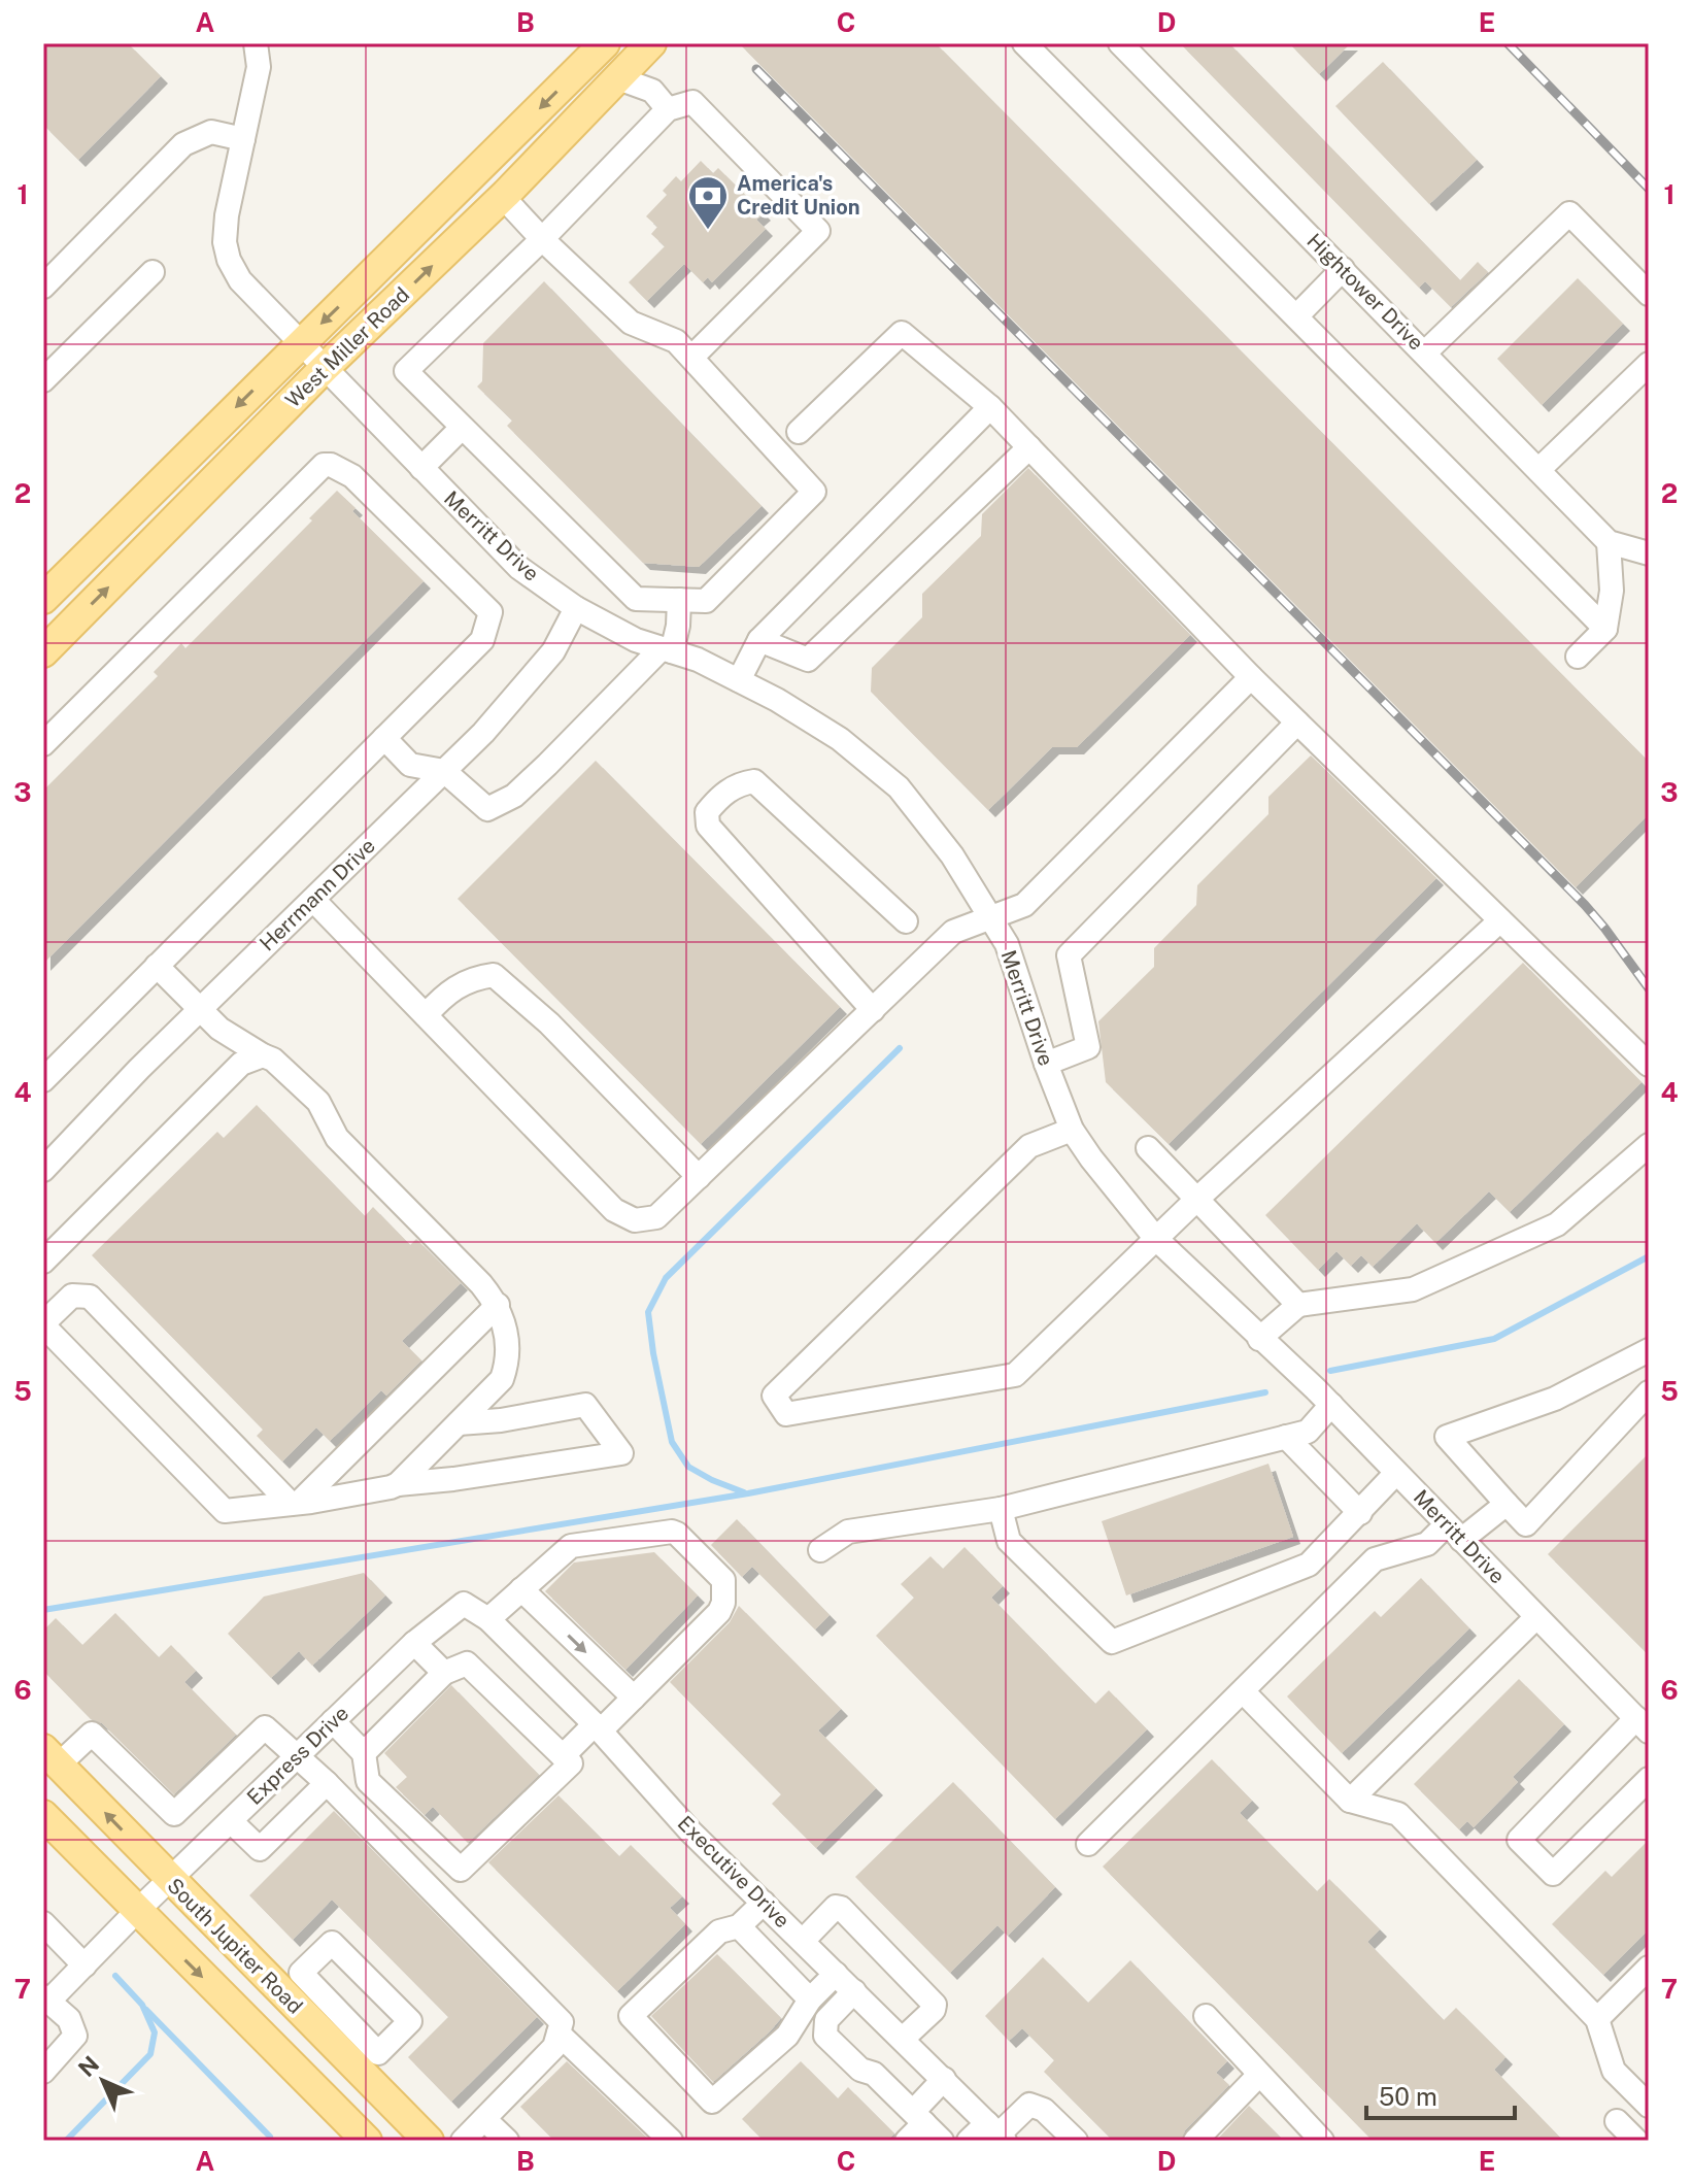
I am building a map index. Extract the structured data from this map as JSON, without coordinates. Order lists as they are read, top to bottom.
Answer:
{
  "streets": {
    "main road": ["West Miller Road", "South Jupiter Road"],
    "street": [
      "Hightower Drive",
      "Merritt Drive",
      "Herrmann Drive",
      "Express Drive",
      "Executive Drive"
    ]
  },
  "crossings": [
    ["West Miller Road", "Merritt Drive"],
    ["Merritt Drive", "Herrmann Drive"],
    ["Express Drive", "Executive Drive"],
    ["Express Drive", "South Jupiter Road"]
  ],
  "places": {
    "bank": ["America's Credit Union"]
  },
  "scale_bar": "50 m",
  "north": "top left",
  "grid": {
    "columns": [
      "A",
      "B",
      "C",
      "D",
      "E"
    ],
    "rows": [
      "1",
      "2",
      "3",
      "4",
      "5",
      "6",
      "7"
    ]
  }
}
